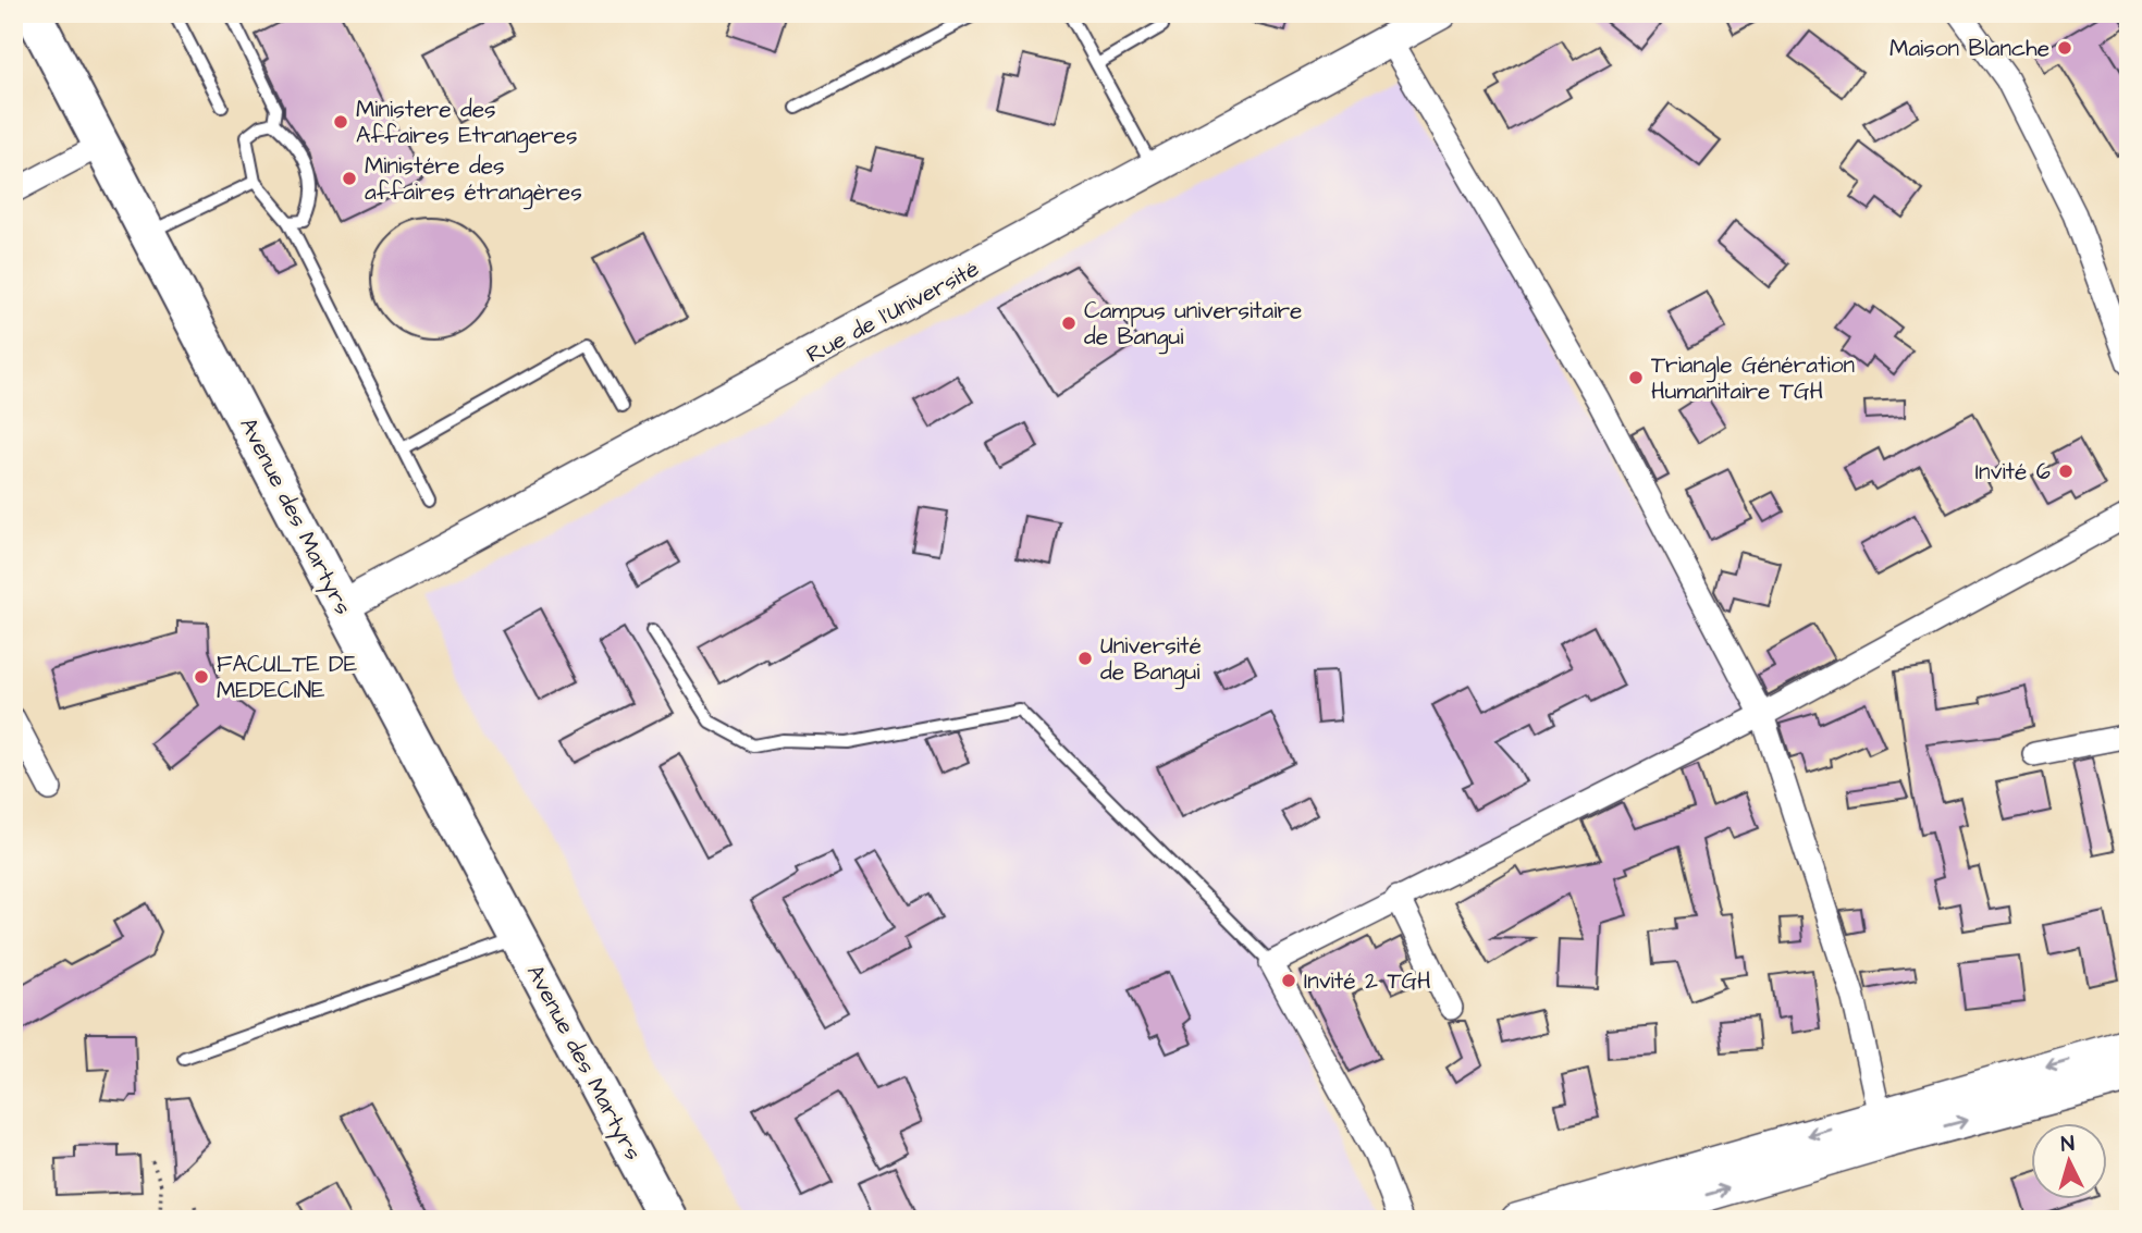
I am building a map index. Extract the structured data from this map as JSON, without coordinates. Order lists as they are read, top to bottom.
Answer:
{
  "streets": {
    "main road": ["Avenue des Martyrs"],
    "street": ["Rue de l'Université"]
  },
  "crossings": [
    ["Rue de l'Université", "Avenue des Martyrs"]
  ],
  "places": [
    "Maison Blanche",
    "Ministere des Affaires Etrangeres",
    "Ministére des affaires étrangères",
    "Campus universitaire de Bangui",
    "Triangle Génération Humanitaire TGH",
    "Invité 6",
    "Université de Bangui",
    "FACULTE DE MEDECINE",
    "Invité 2 TGH"
  ],
  "north": "top"
}
